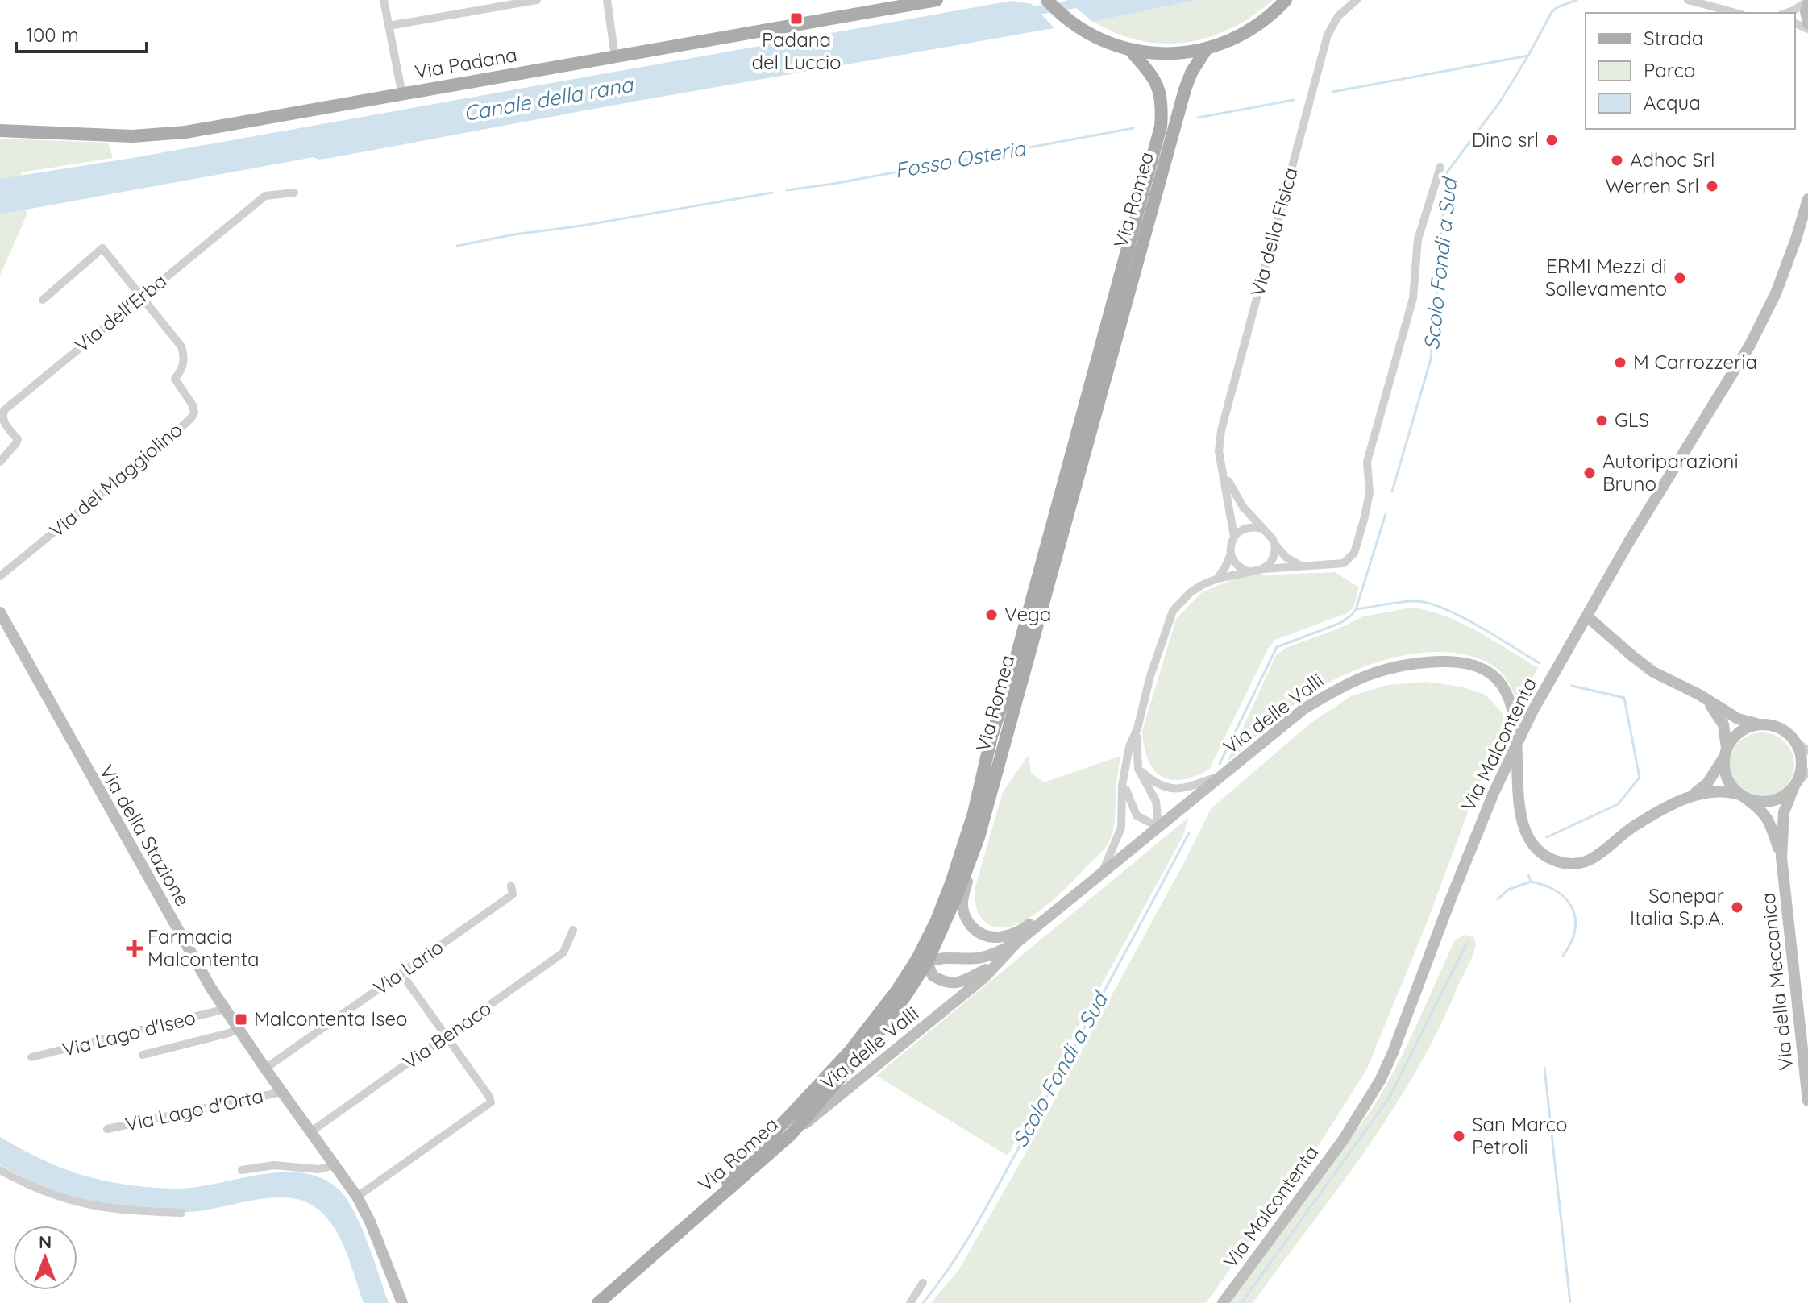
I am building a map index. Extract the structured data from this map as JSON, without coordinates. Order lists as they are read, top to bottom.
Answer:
{
  "streets": {
    "main road": ["Via Padana", "Via Romea"],
    "street": [
      "Via della Fisica",
      "Via dell'Erba",
      "Via del Maggiolino",
      "Via delle Valli",
      "Via Malcontenta",
      "Via della Stazione",
      "Via Lario",
      "Via della Meccanica",
      "Via Lago d'Iseo",
      "Via Benaco",
      "Via Lago d'Orta"
    ]
  },
  "crossings": [
    ["Via Romea", "Via delle Valli"],
    ["Via dell'Erba", "Via del Maggiolino"],
    ["Via delle Valli", "Via della Meccanica"],
    ["Via della Stazione", "Via Lario"],
    ["Via della Stazione", "Via Lago d'Iseo"],
    ["Via della Stazione", "Via Benaco"],
    ["Via della Stazione", "Via Lago d'Orta"]
  ],
  "water": ["Canale della rana", "Fosso Osteria", "Scolo Fondi a Sud"],
  "places": {
    "transit": ["Padana del Luccio", "Malcontenta Iseo"],
    "other": [
      "Dino srl",
      "Adhoc Srl",
      "Werren Srl",
      "ERMI Mezzi di Sollevamento",
      "M Carrozzeria",
      "GLS",
      "Autoriparazioni Bruno",
      "Vega",
      "Sonepar Italia S.p.A.",
      "San Marco Petroli"
    ],
    "health": ["Farmacia Malcontenta"]
  },
  "legend": ["Strada", "Parco", "Acqua"],
  "scale_bar": "100 m",
  "north": "top"
}
